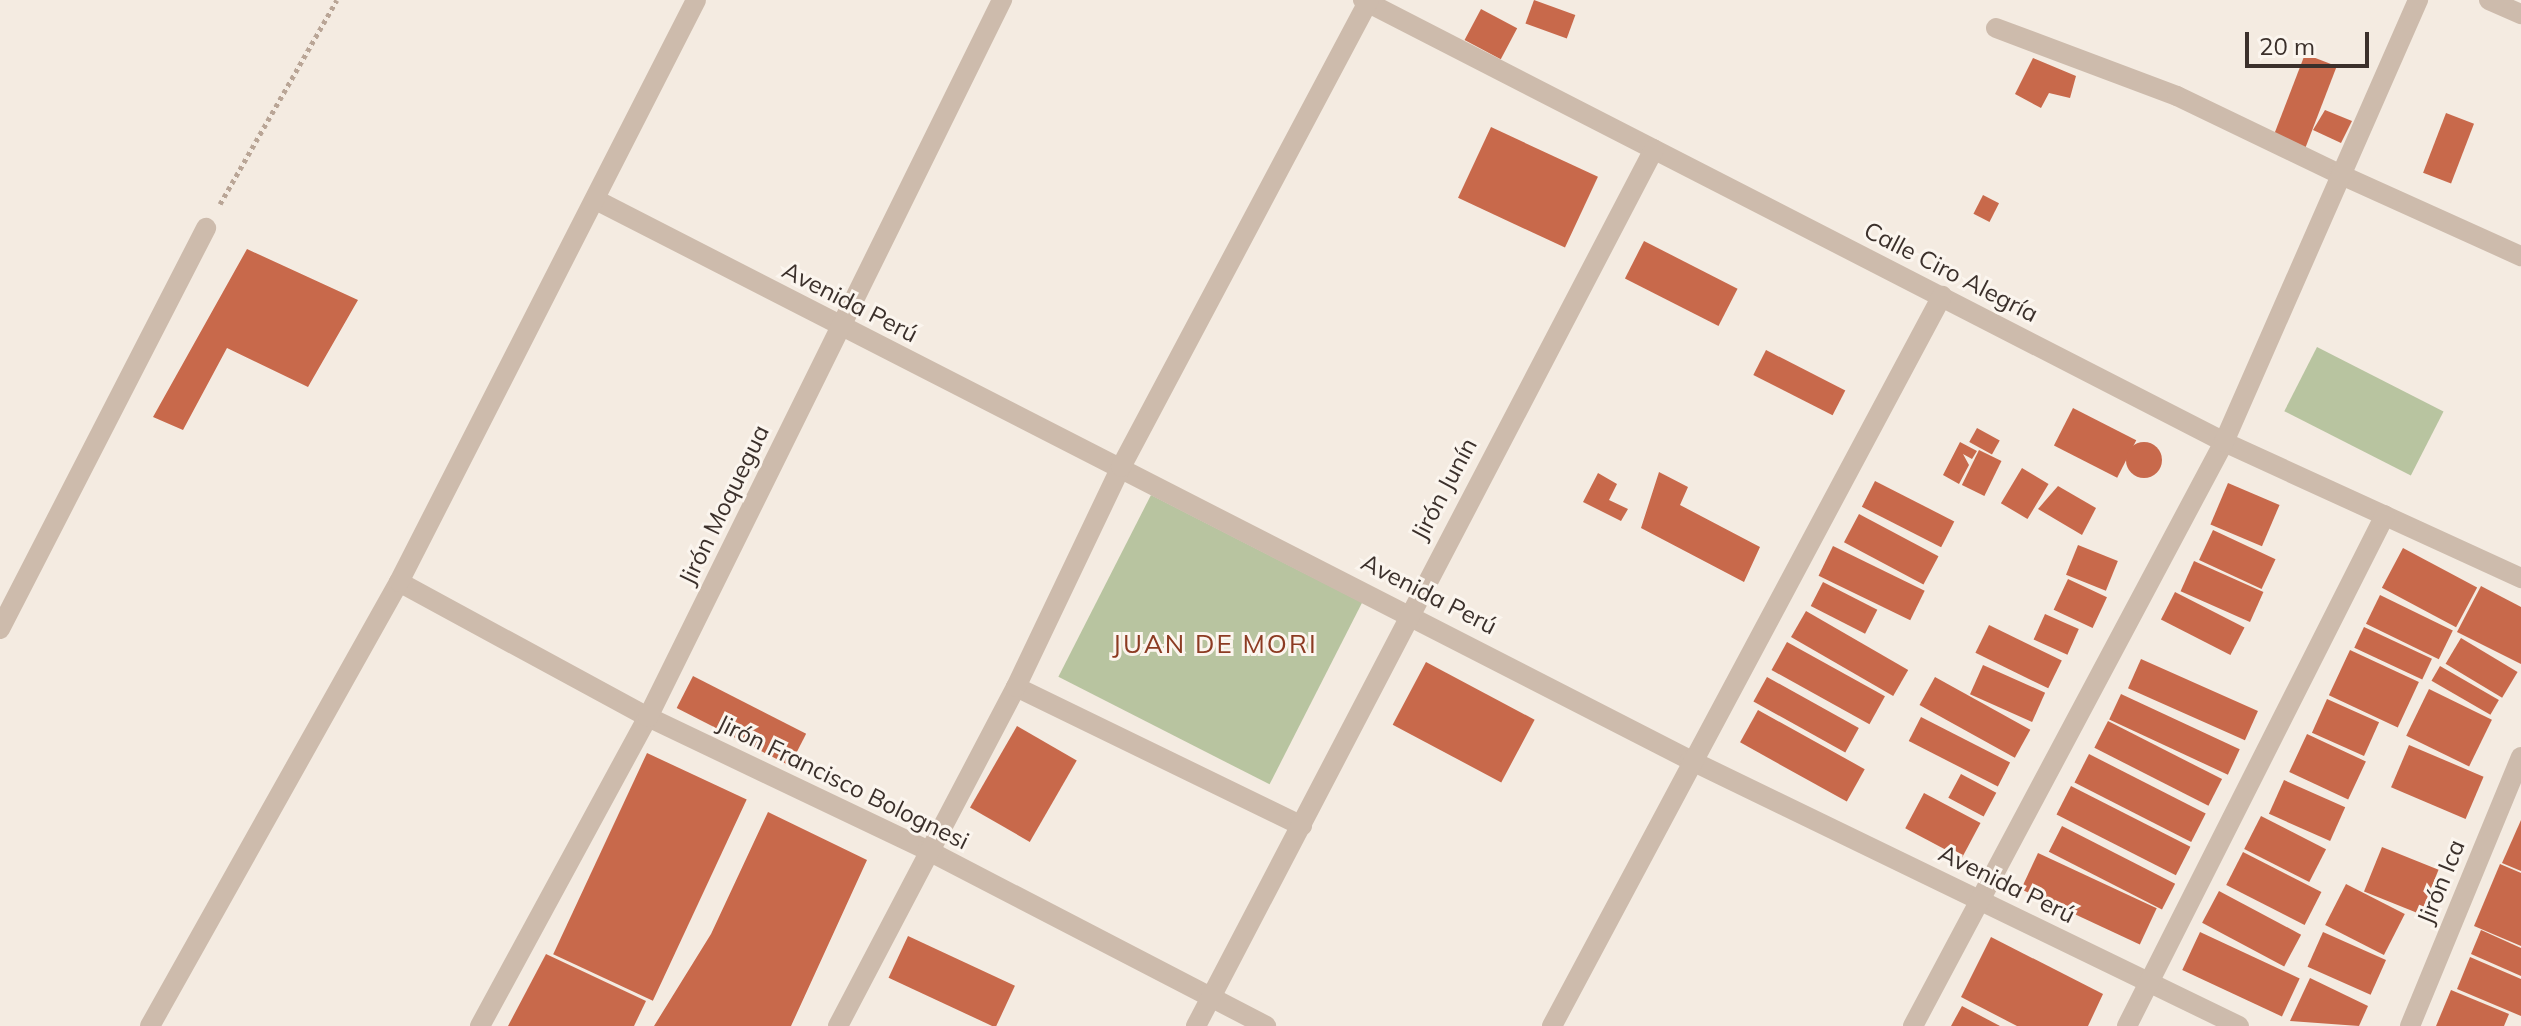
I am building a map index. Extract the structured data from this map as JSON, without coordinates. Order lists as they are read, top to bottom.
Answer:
{
  "streets": {
    "street": [
      "Calle Ciro Alegría",
      "Avenida Perú",
      "Jirón Junín",
      "Jirón Moquegua",
      "Jirón Francisco Bolognesi",
      "Jirón Ica"
    ]
  },
  "crossings": [
    ["Calle Ciro Alegría", "Jirón Junín"],
    ["Avenida Perú", "Jirón Junín"],
    ["Avenida Perú", "Jirón Moquegua"],
    ["Jirón Junín", "Jirón Francisco Bolognesi"],
    ["Jirón Moquegua", "Jirón Francisco Bolognesi"]
  ],
  "districts": ["JUAN DE MORI"],
  "scale_bar": "20 m"
}
